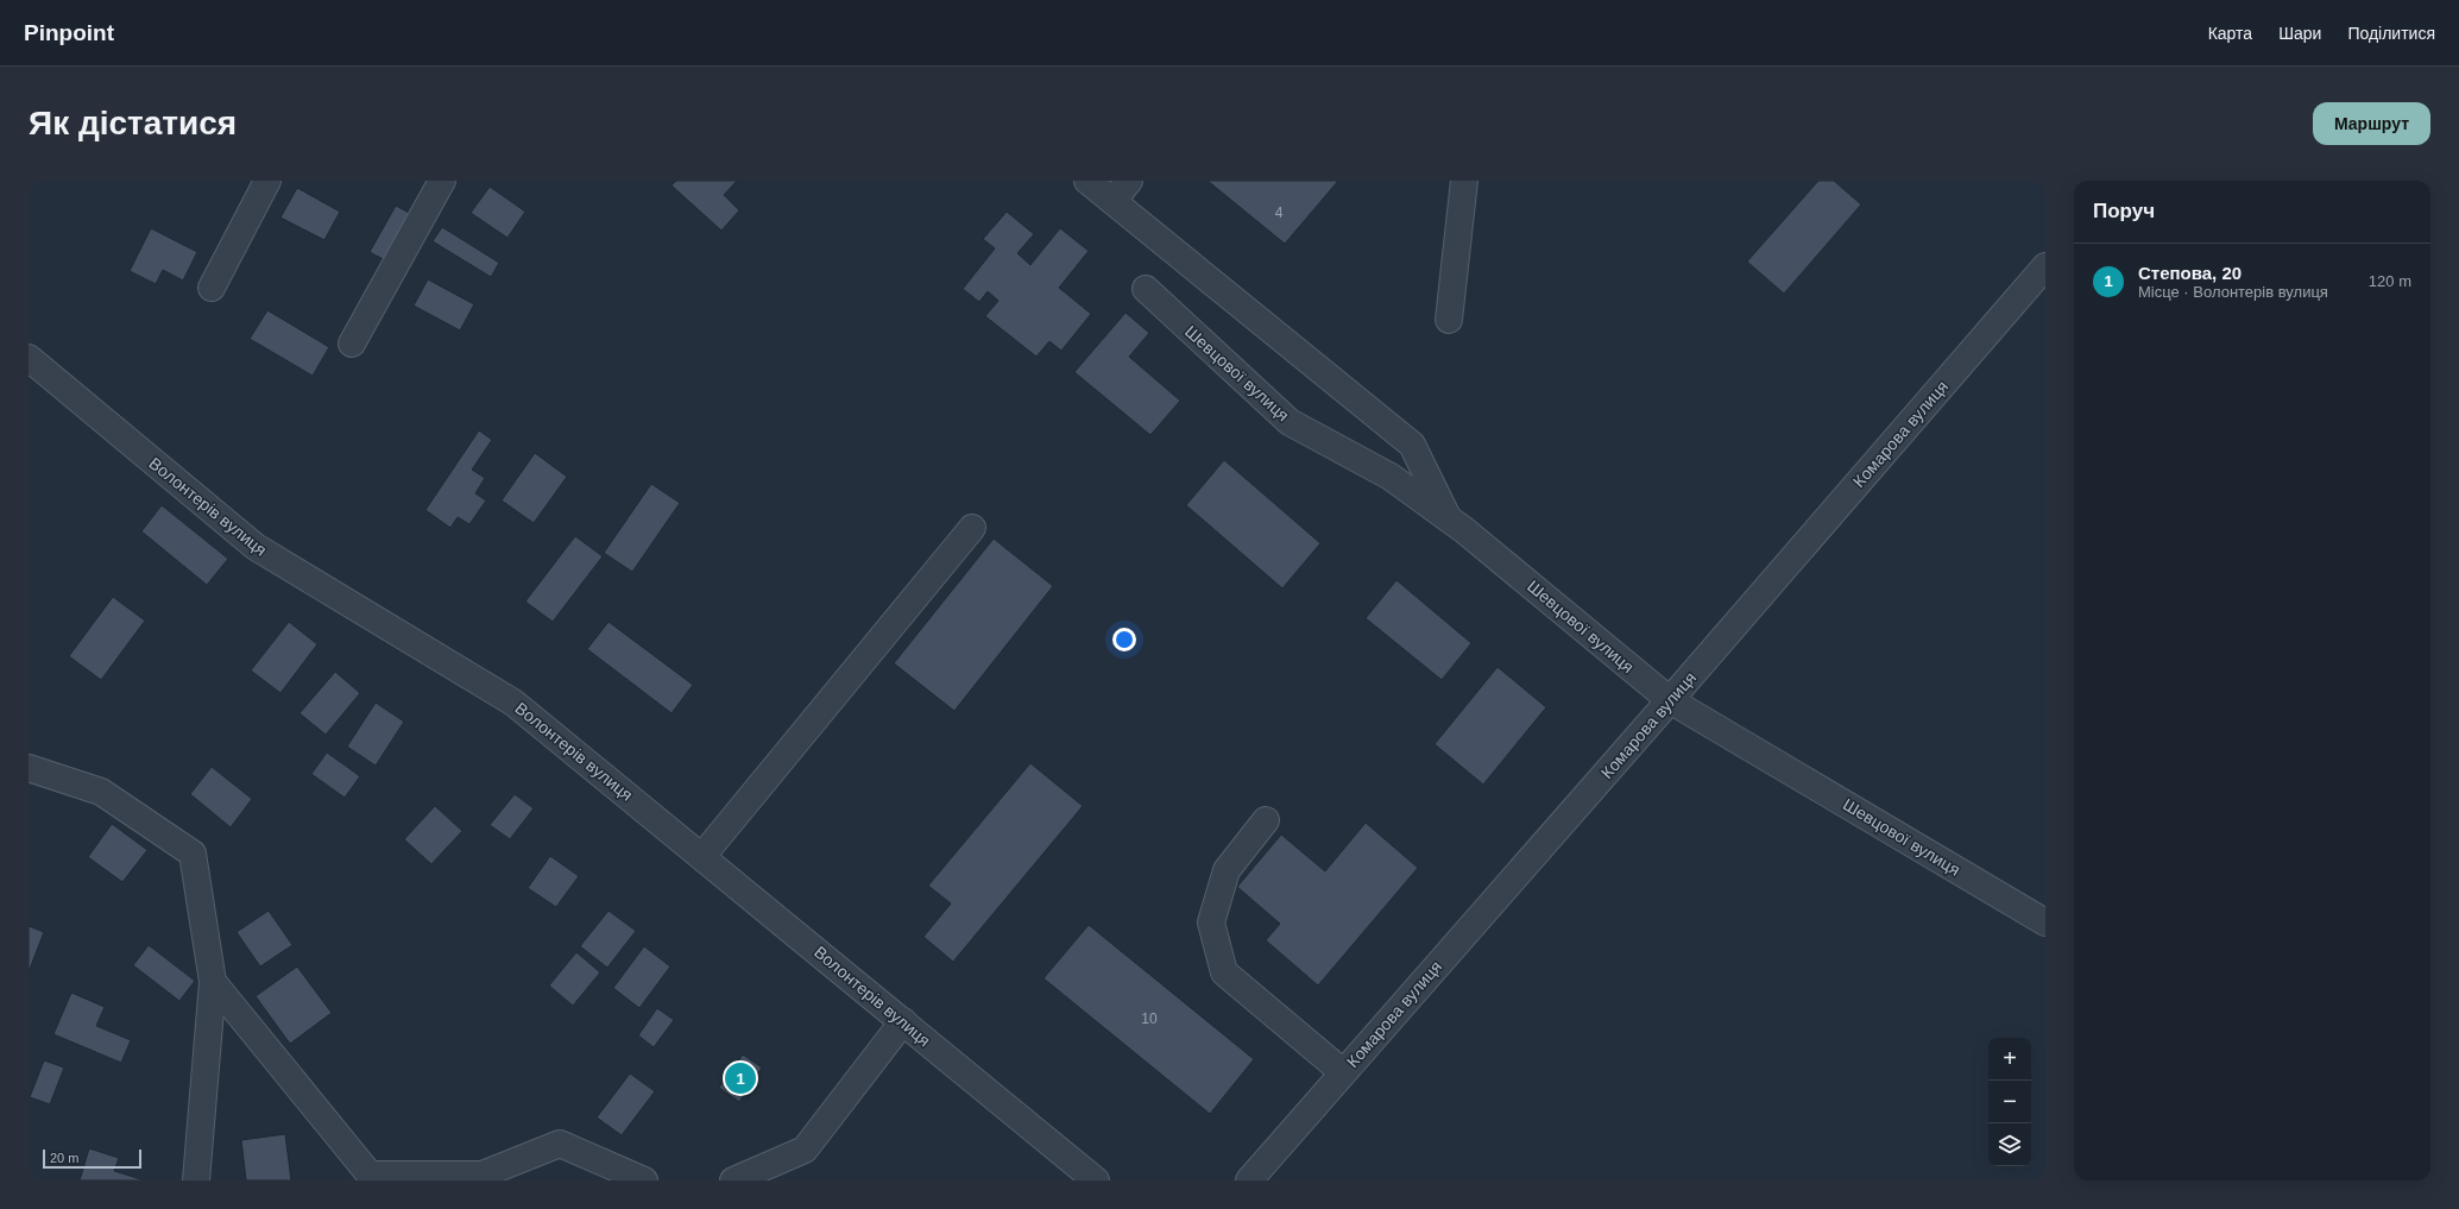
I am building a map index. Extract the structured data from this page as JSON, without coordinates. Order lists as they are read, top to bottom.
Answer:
{
  "streets": {
    "street": ["Шевцової вулиця", "Комарова вулиця", "Волонтерів вулиця"]
  },
  "crossings": [
    ["Шевцової вулиця", "Комарова вулиця"]
  ],
  "house_numbers": ["4", "10"],
  "scale_bar": "20 m",
  "page": {
    "header": "Pinpoint",
    "nav": ["Карта", "Шари", "Поділитися"],
    "buttons": "Маршрут",
    "title": "Як дістатися",
    "heading": "Поруч",
    "list": [
      {
        "mark": "1",
        "name": "Степова, 20",
        "note": "Місце · Волонтерів вулиця",
        "value": "120 m"
      }
    ],
    "map_buttons": ["+", "−"],
    "pins": "1",
    "scale": "20 m"
  }
}
